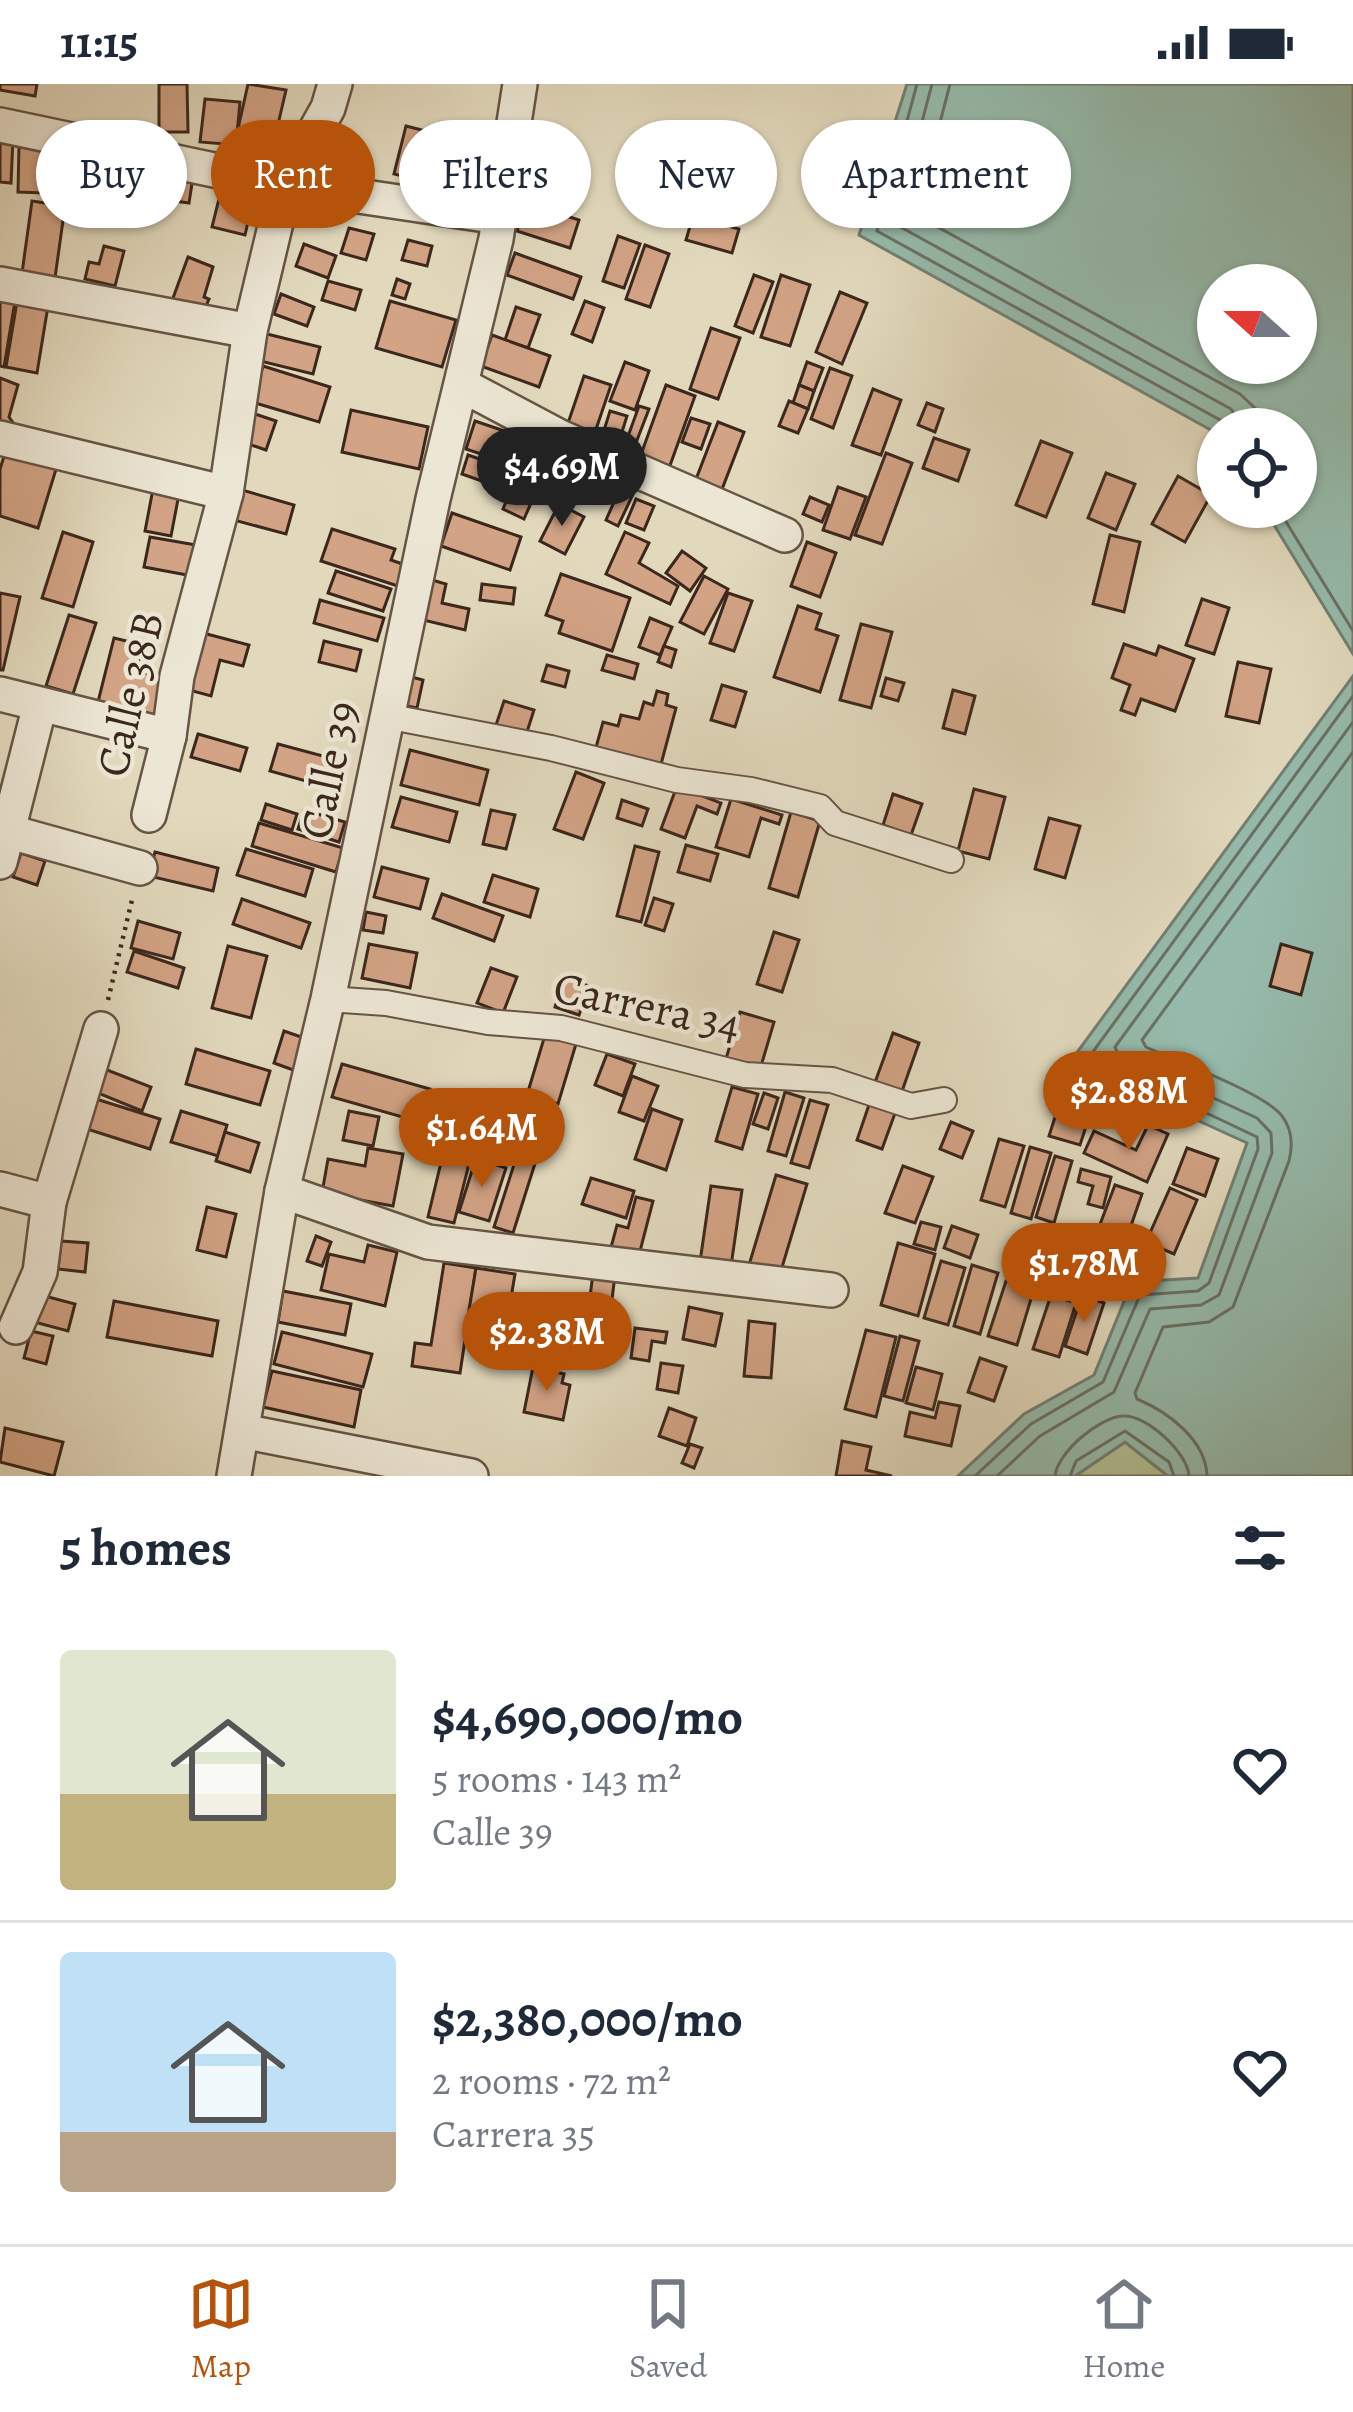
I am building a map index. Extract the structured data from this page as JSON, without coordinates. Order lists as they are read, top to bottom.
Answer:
{
  "streets": {
    "street": ["Calle 38B", "Calle 39", "Carrera 34"]
  },
  "crossings": [
    ["Calle 39", "Carrera 34"]
  ],
  "north": "left",
  "page": {
    "status": "11:15",
    "chip": [
      "Buy",
      "Rent",
      "Filters",
      "New",
      "Apartment"
    ],
    "price": [
      "$4.69M",
      "$2.88M",
      "$1.64M",
      "$1.78M",
      "$2.38M"
    ],
    "heading": "5 homes",
    "list": [
      {
        "name": "$4,690,000/mo",
        "note": "5 rooms · 143 m² · Calle 39"
      },
      {
        "name": "$2,380,000/mo",
        "note": "2 rooms · 72 m² · Carrera 35"
      }
    ],
    "tabs": ["Map", "Saved", "Home"]
  }
}
